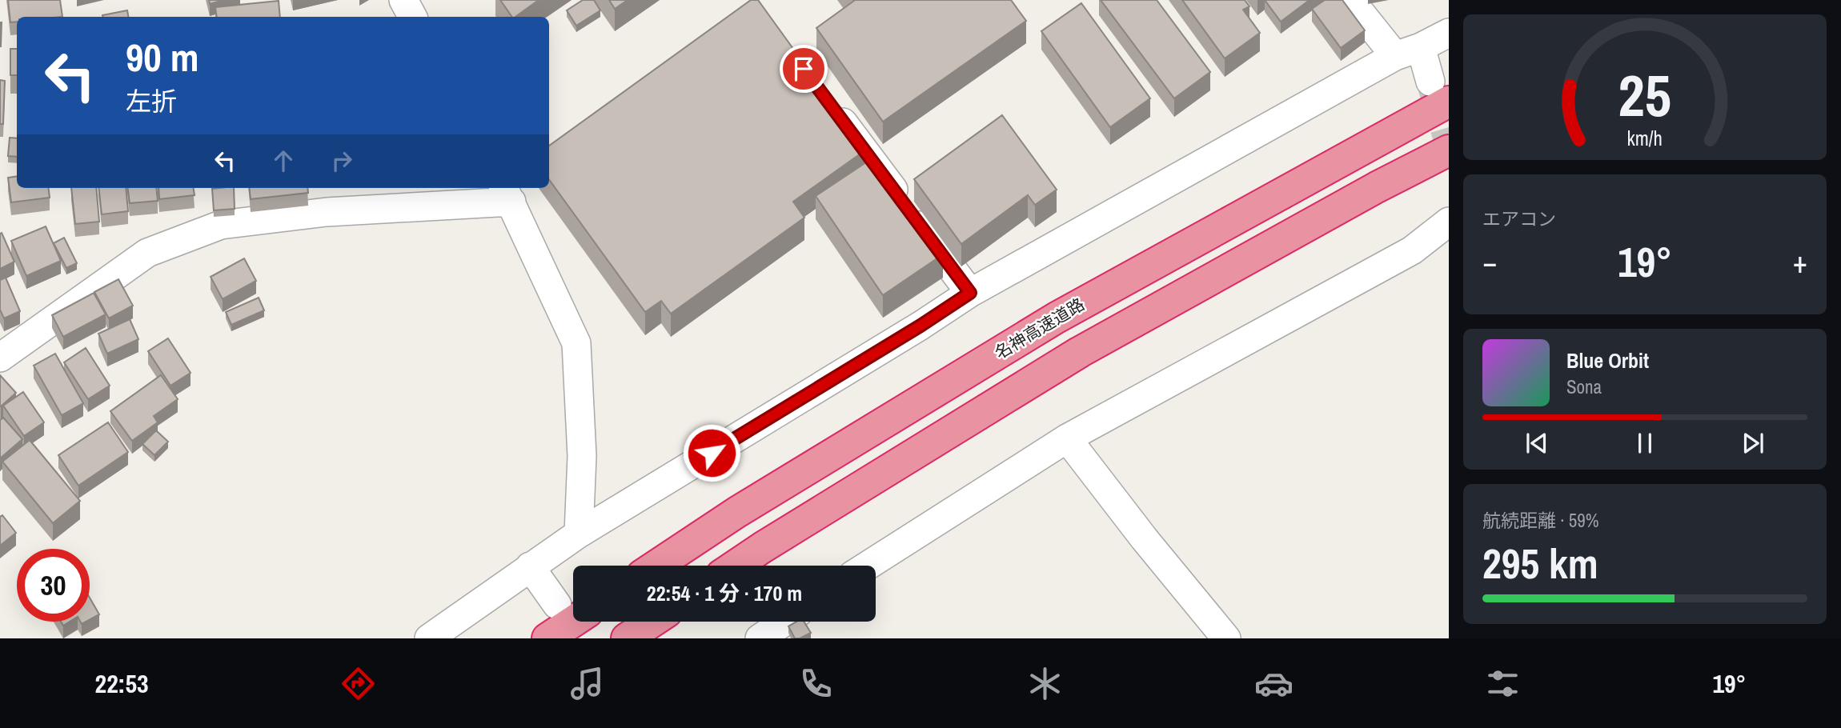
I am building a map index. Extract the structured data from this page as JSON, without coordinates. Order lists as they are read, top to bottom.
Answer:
{
  "streets": {
    "highway": ["名神高速道路"]
  },
  "page": {
    "turn": ["90 m", "左折"],
    "tile": [
      "エアコン",
      ["航続距離 · 59%", "295 km"]
    ],
    "heat": ["−", "19°", "+"],
    "song": ["Blue Orbit", "Sona"],
    "limit": "30",
    "trip": "22:54 · 1 分 · 170 m",
    "tabs": ["22:53", "19°"],
    "gauge": ["25", "km/h"]
  }
}
